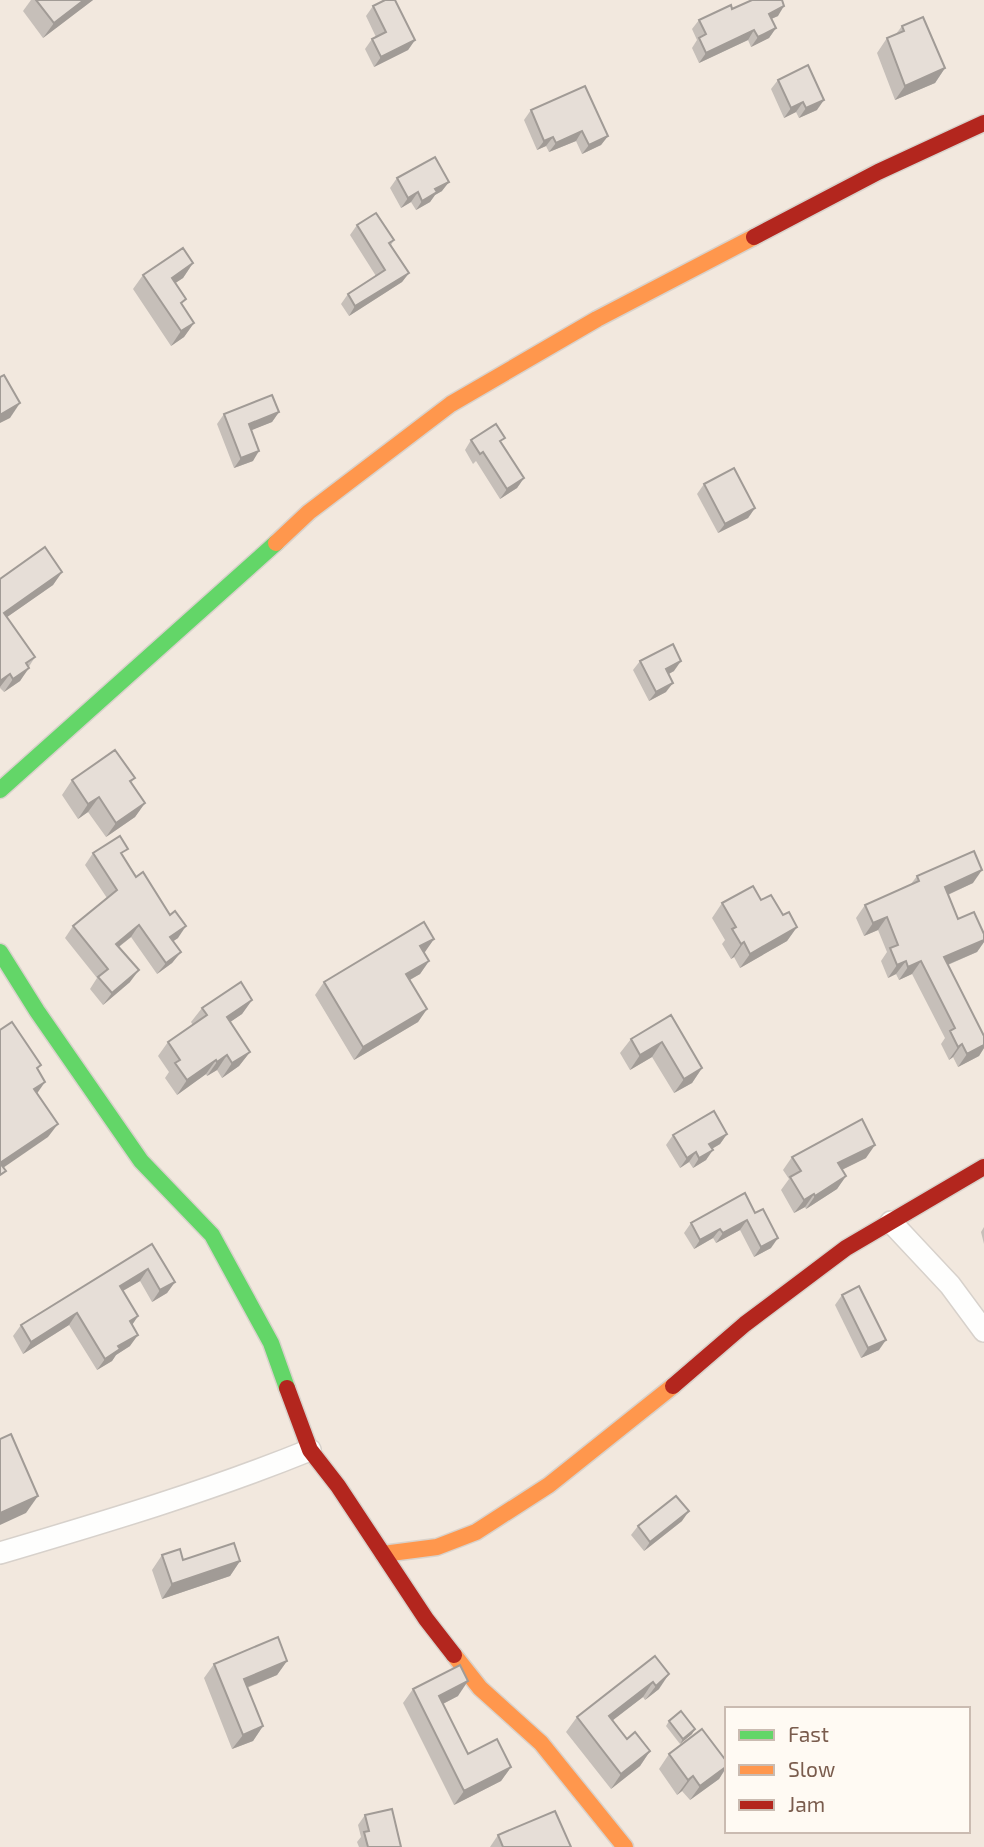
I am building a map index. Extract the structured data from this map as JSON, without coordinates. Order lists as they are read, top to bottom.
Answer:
{
  "legend": ["Fast", "Slow", "Jam"]
}
